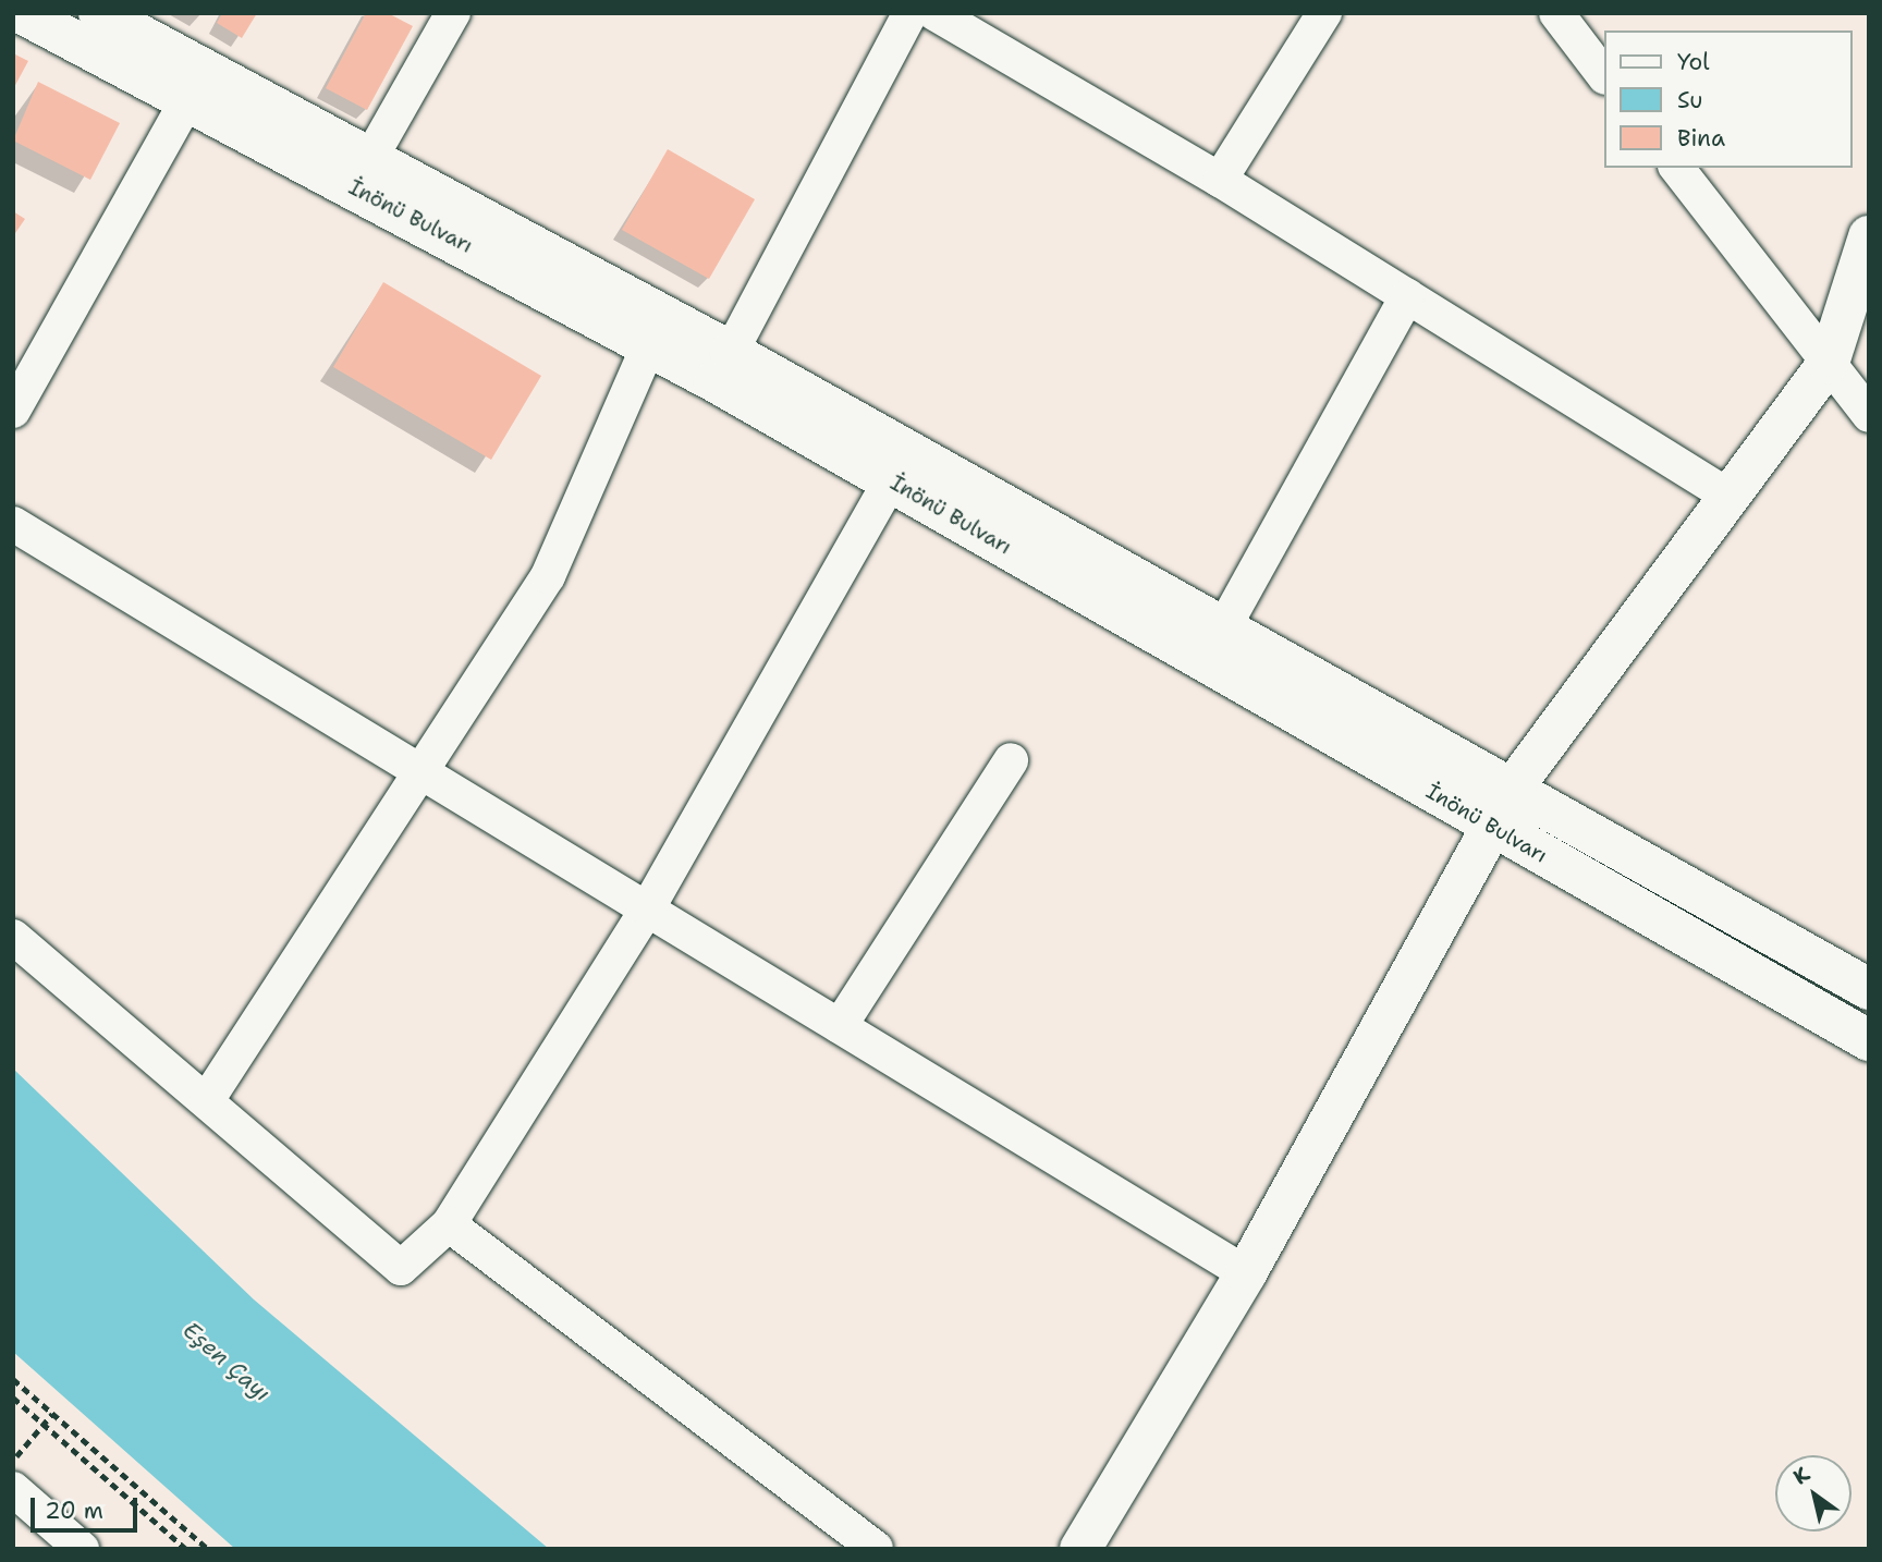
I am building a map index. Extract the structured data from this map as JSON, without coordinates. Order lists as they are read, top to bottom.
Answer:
{
  "streets": {
    "main road": ["İnönü Bulvarı"]
  },
  "water": ["Eşen Çayı"],
  "legend": ["Yol", "Su", "Bina"],
  "scale_bar": "20 m",
  "north": "top left"
}
